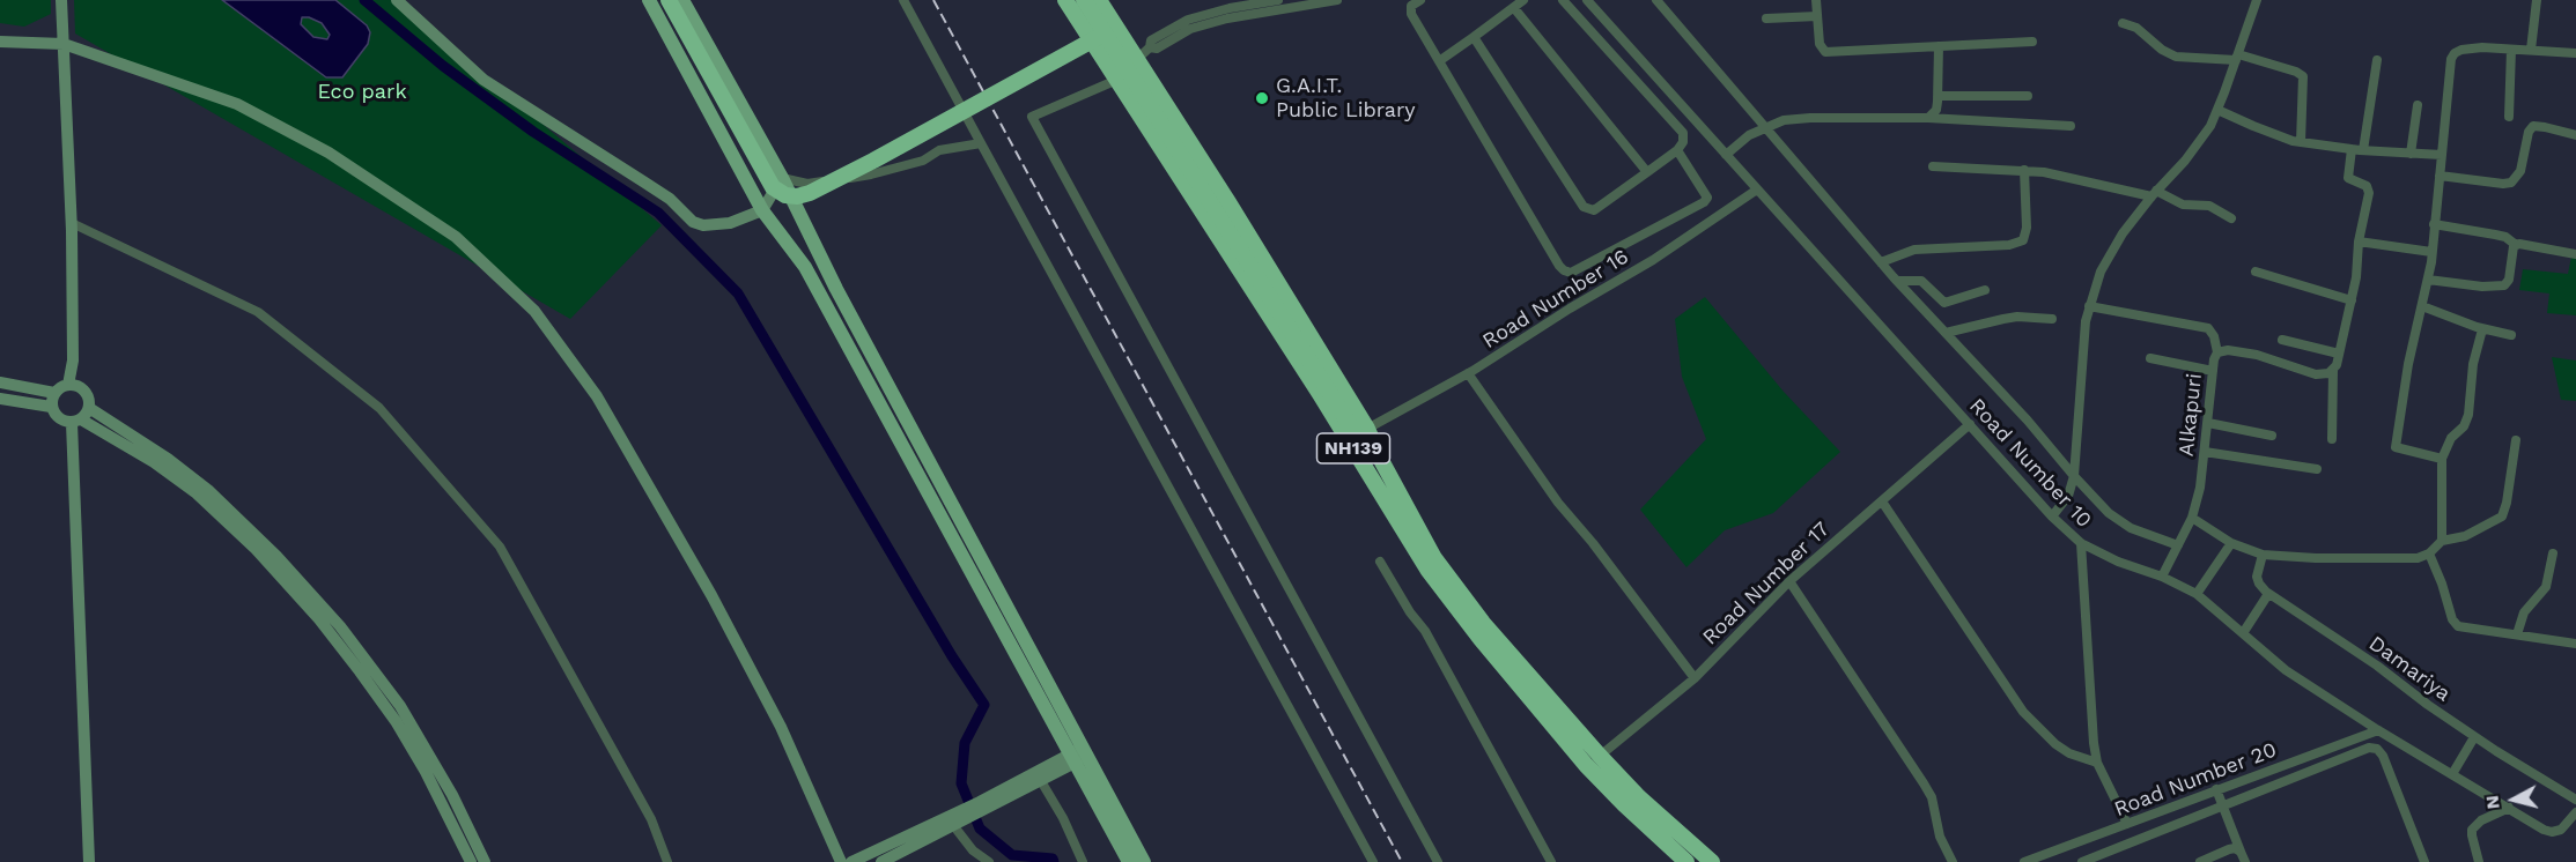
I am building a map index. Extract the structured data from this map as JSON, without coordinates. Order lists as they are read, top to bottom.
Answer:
{
  "streets": {
    "highway": ["NH139"],
    "street": [
      "Road Number 16",
      "Alkapuri",
      "Road Number 10",
      "Road Number 17",
      "Damariya",
      "Road Number 20"
    ]
  },
  "crossings": [
    ["Road Number 16", "NH139"],
    ["Road Number 16", "Road Number 10"],
    ["Alkapuri", "Road Number 10"],
    ["NH139", "Road Number 17"],
    ["Road Number 10", "Road Number 17"],
    ["Road Number 10", "Road Number 20"]
  ],
  "parks": ["Eco park"],
  "places": ["G.A.I.T. Public Library"],
  "north": "left"
}
